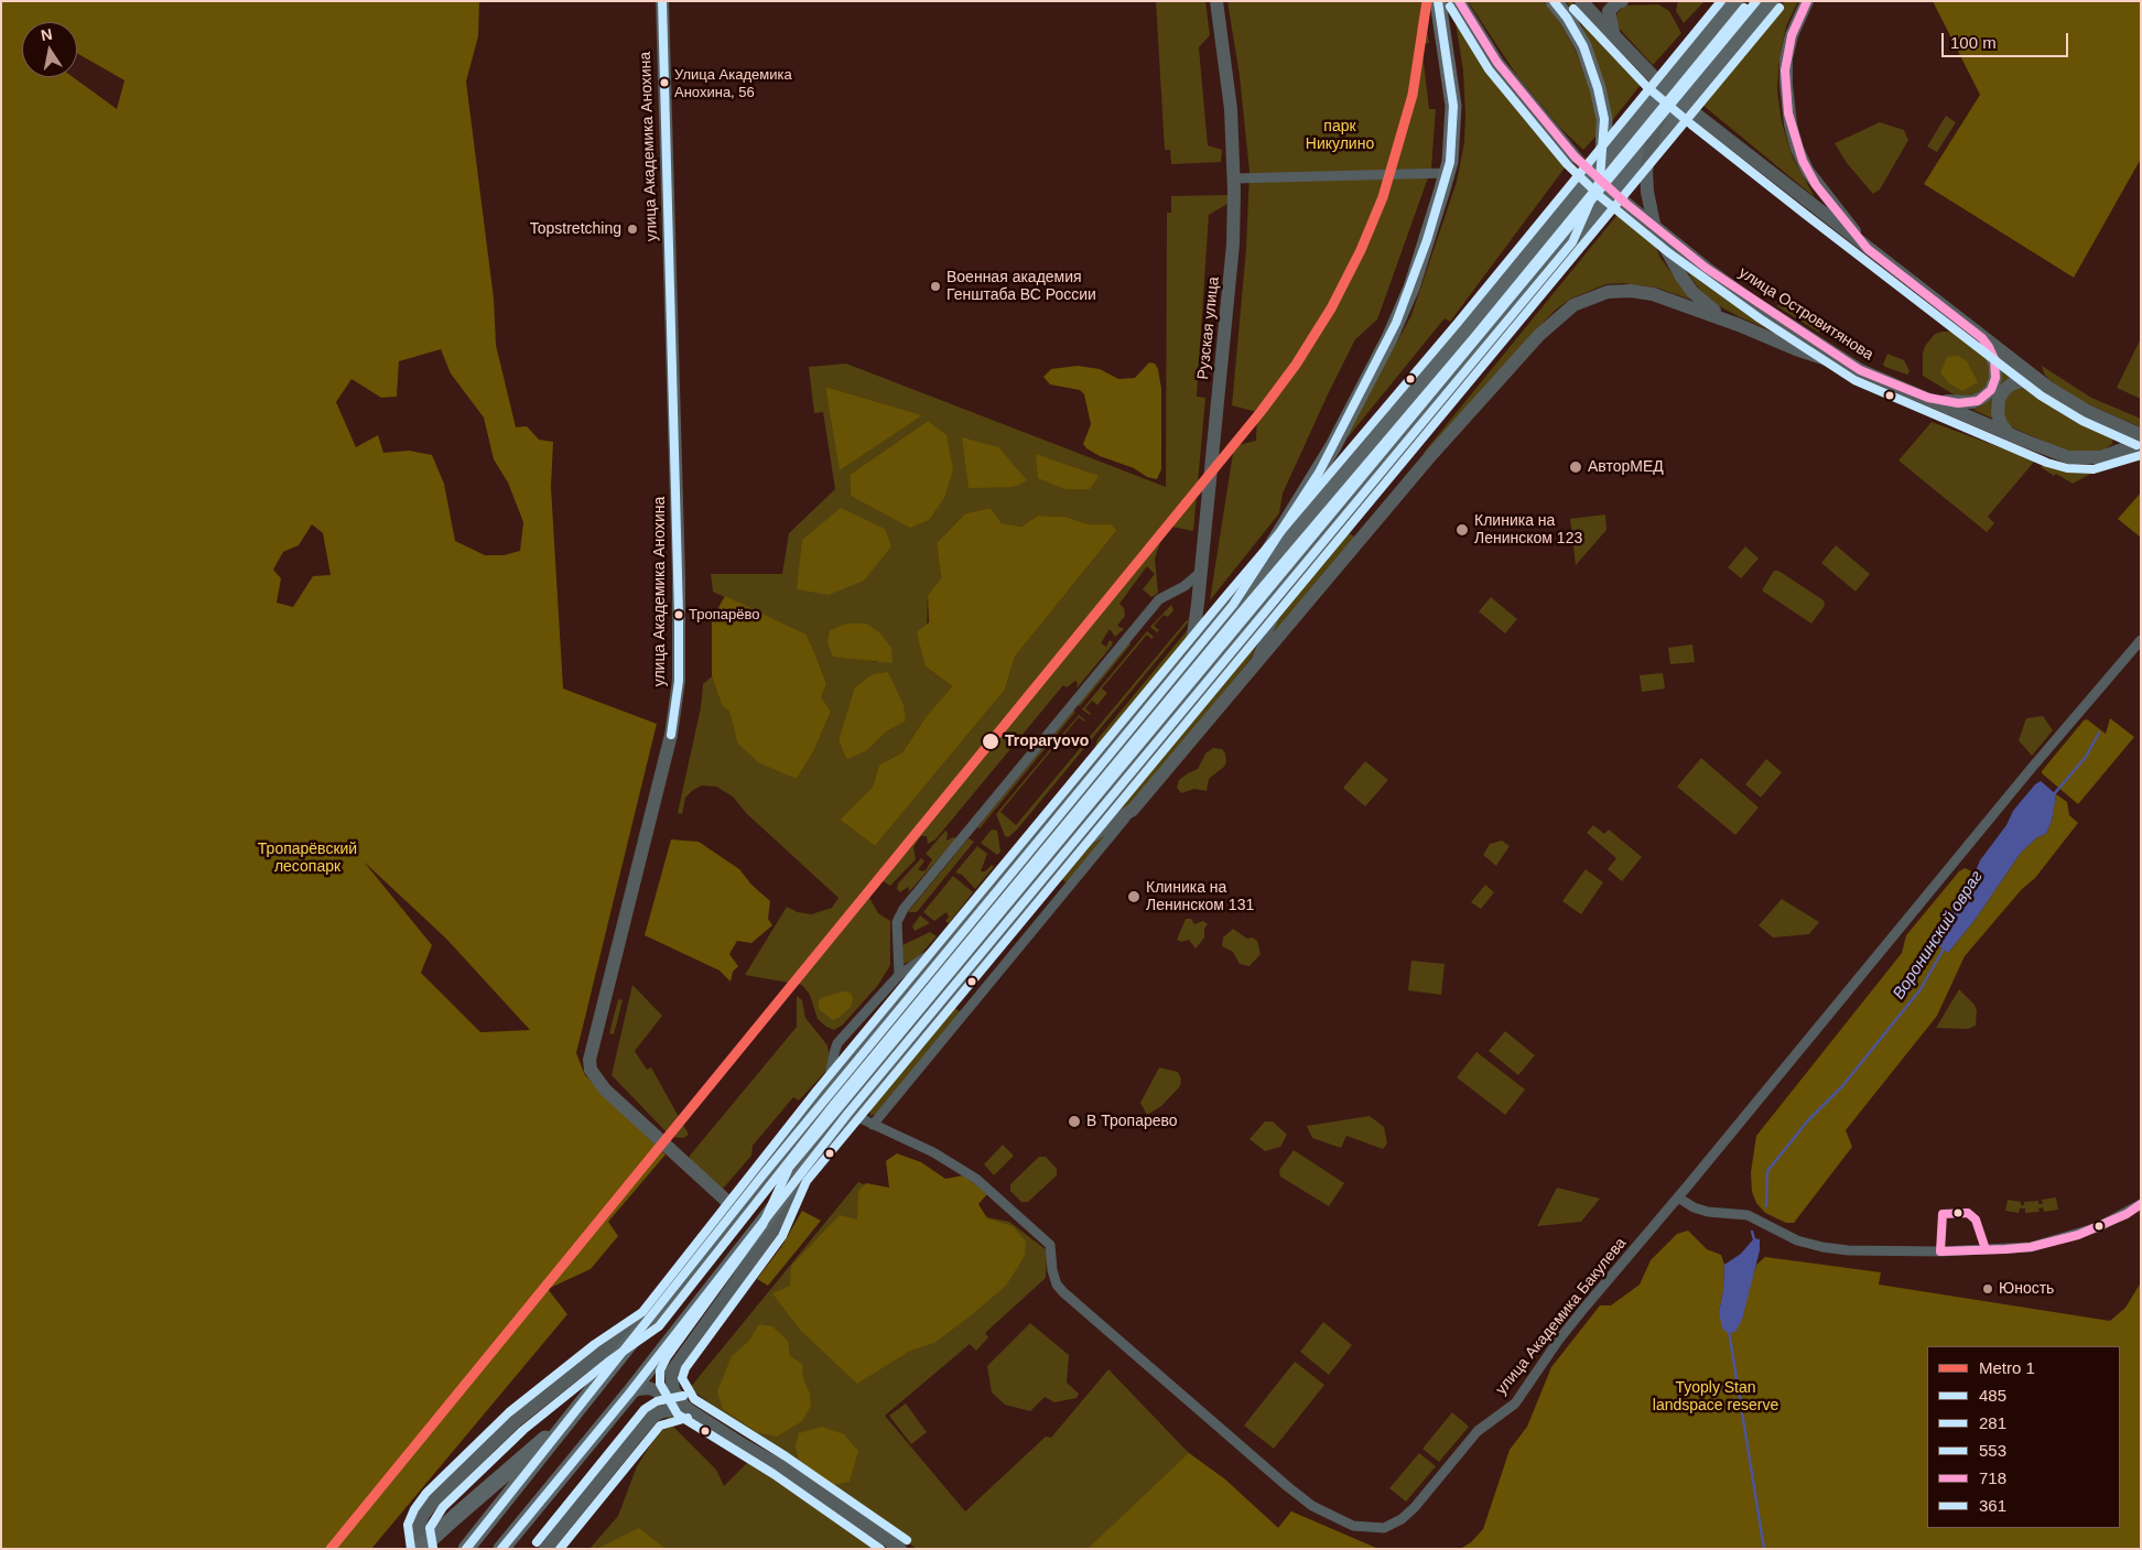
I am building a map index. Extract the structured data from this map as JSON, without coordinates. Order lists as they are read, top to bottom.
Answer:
{
  "streets": {
    "main road": ["улица Академика Анохина", "улица Островитянова", "Рузская улица"],
    "street": ["улица Академика Бакулева"]
  },
  "water": ["Воронинский овраг"],
  "parks": ["парк Никулино", "Тропарёвский лесопарк", "Tyoply Stan landspace reserve"],
  "places": [
    "Улица Академика Анохина, 56",
    "Topstretching",
    "Военная академия Генштаба ВС России",
    "АвторМЕД",
    "Клиника на Ленинском 123",
    "Тропарёво",
    "Troparyovo",
    "Клиника на Ленинском 131",
    "В Тропарево",
    "Юность"
  ],
  "lines": [
    "metro line 1",
    "transit line 485",
    "transit line 553",
    "transit line 718",
    "transit line 361",
    "transit line 281"
  ],
  "legend": [
    "Metro 1",
    "485",
    "281",
    "553",
    "718",
    "361"
  ],
  "scale_bar": "100 m",
  "north": "top"
}
